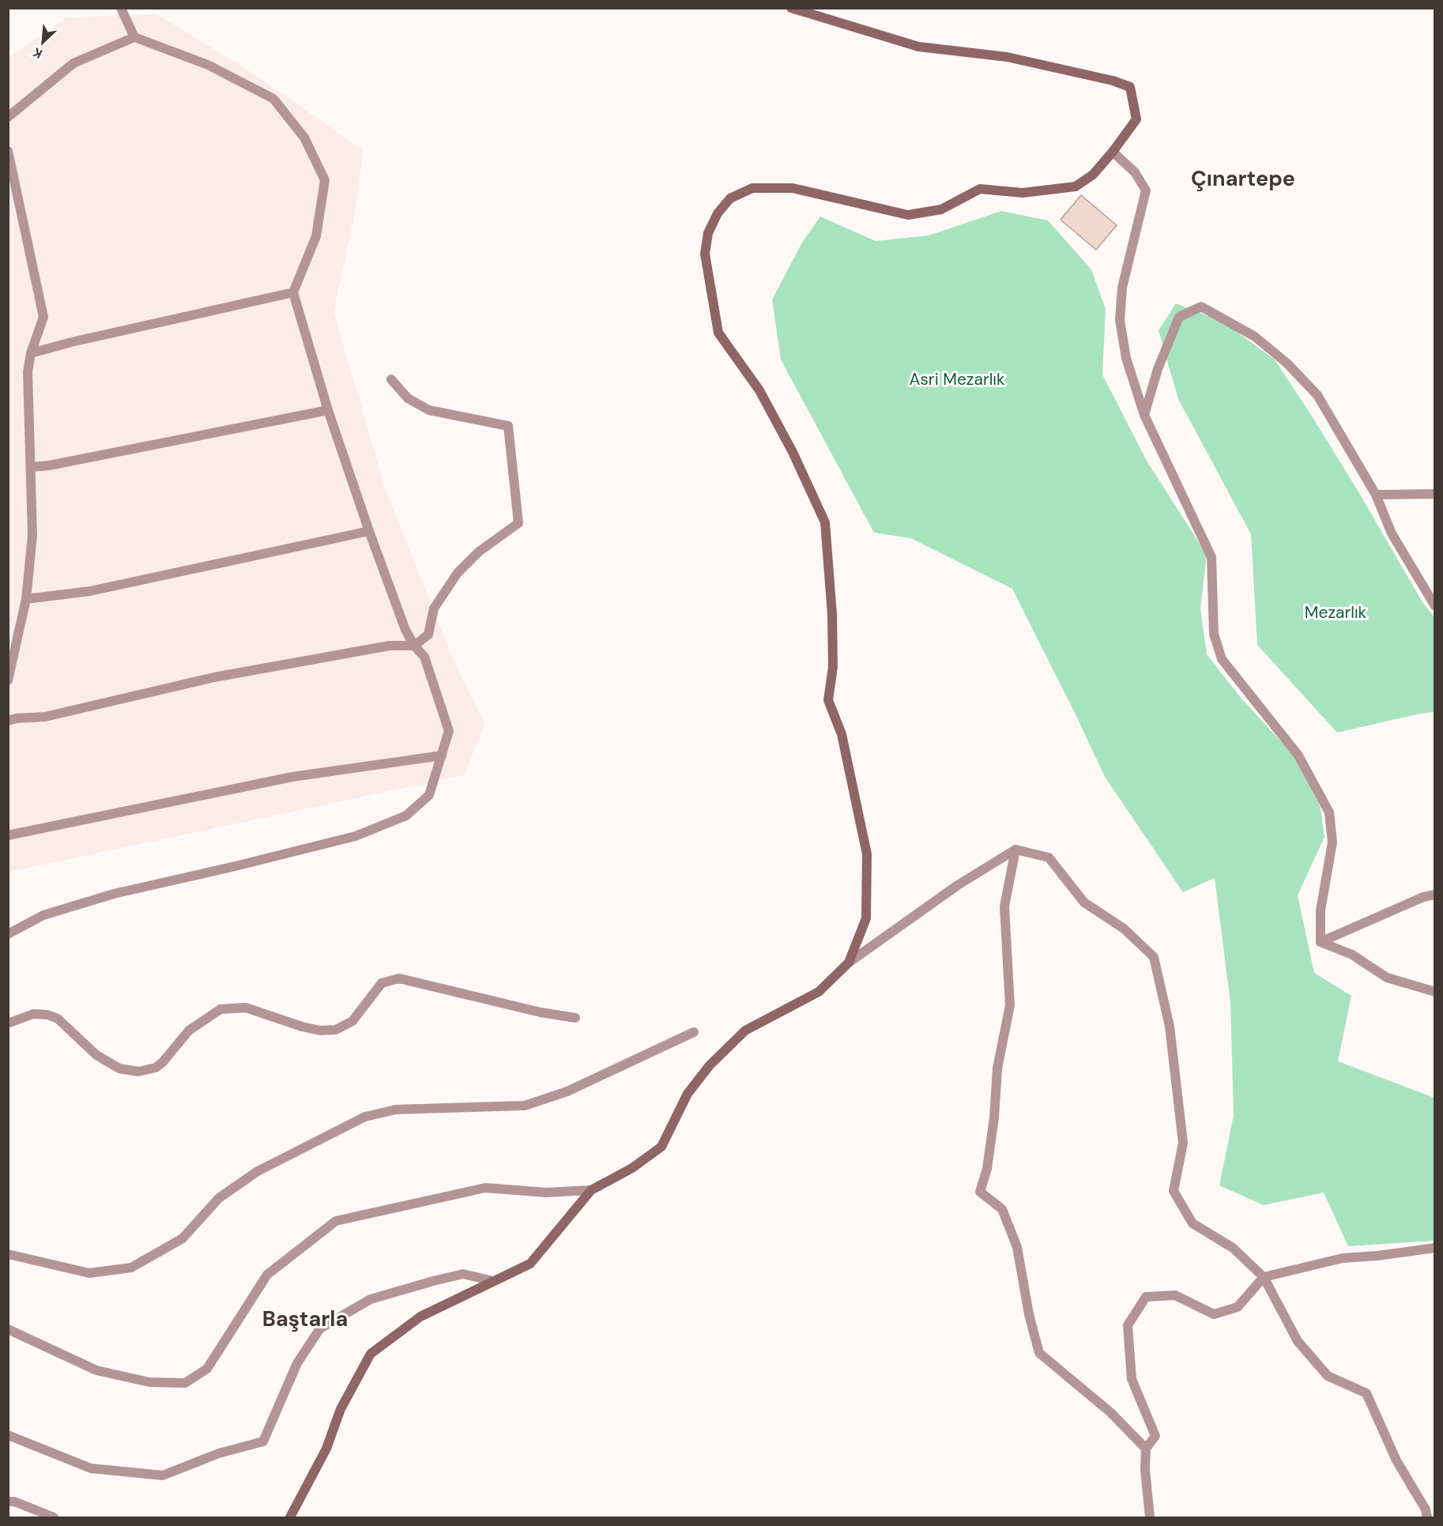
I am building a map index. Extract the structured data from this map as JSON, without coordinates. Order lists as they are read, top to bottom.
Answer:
{
  "districts": ["Çınartepe", "Baştarla"],
  "parks": ["Asri Mezarlık", "Mezarlık"],
  "north": "bottom left"
}
